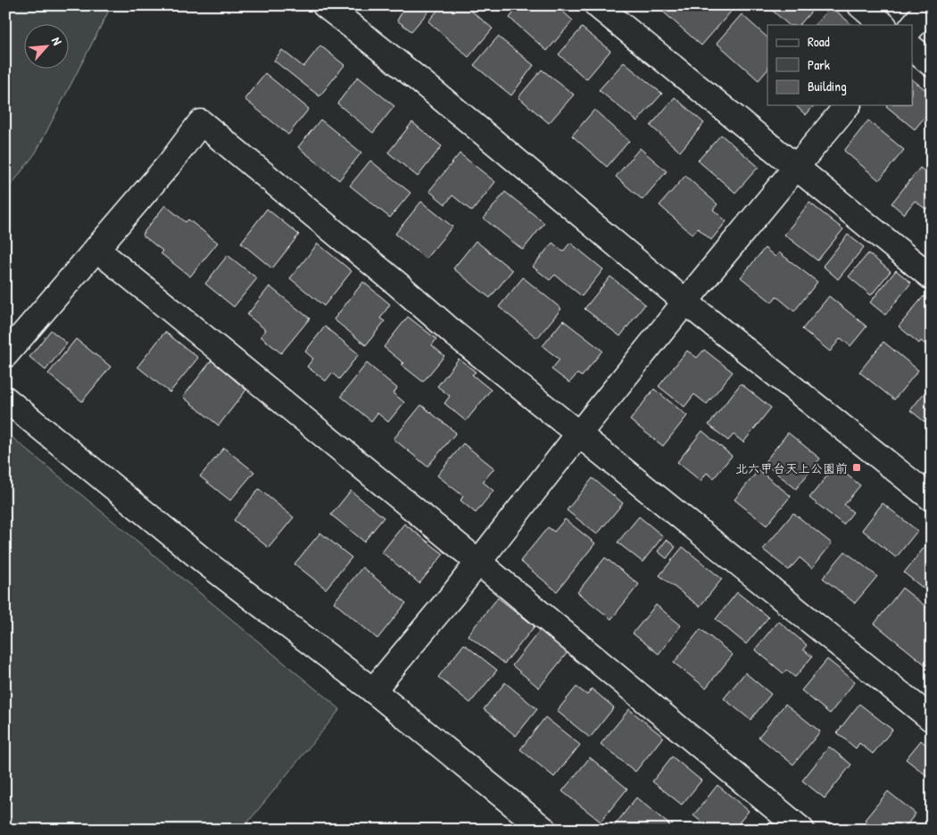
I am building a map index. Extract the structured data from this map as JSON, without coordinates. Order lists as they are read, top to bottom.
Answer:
{
  "places": {
    "transit": ["北六甲台天上公園前"]
  },
  "legend": ["Road", "Park", "Building"],
  "north": "top right"
}
